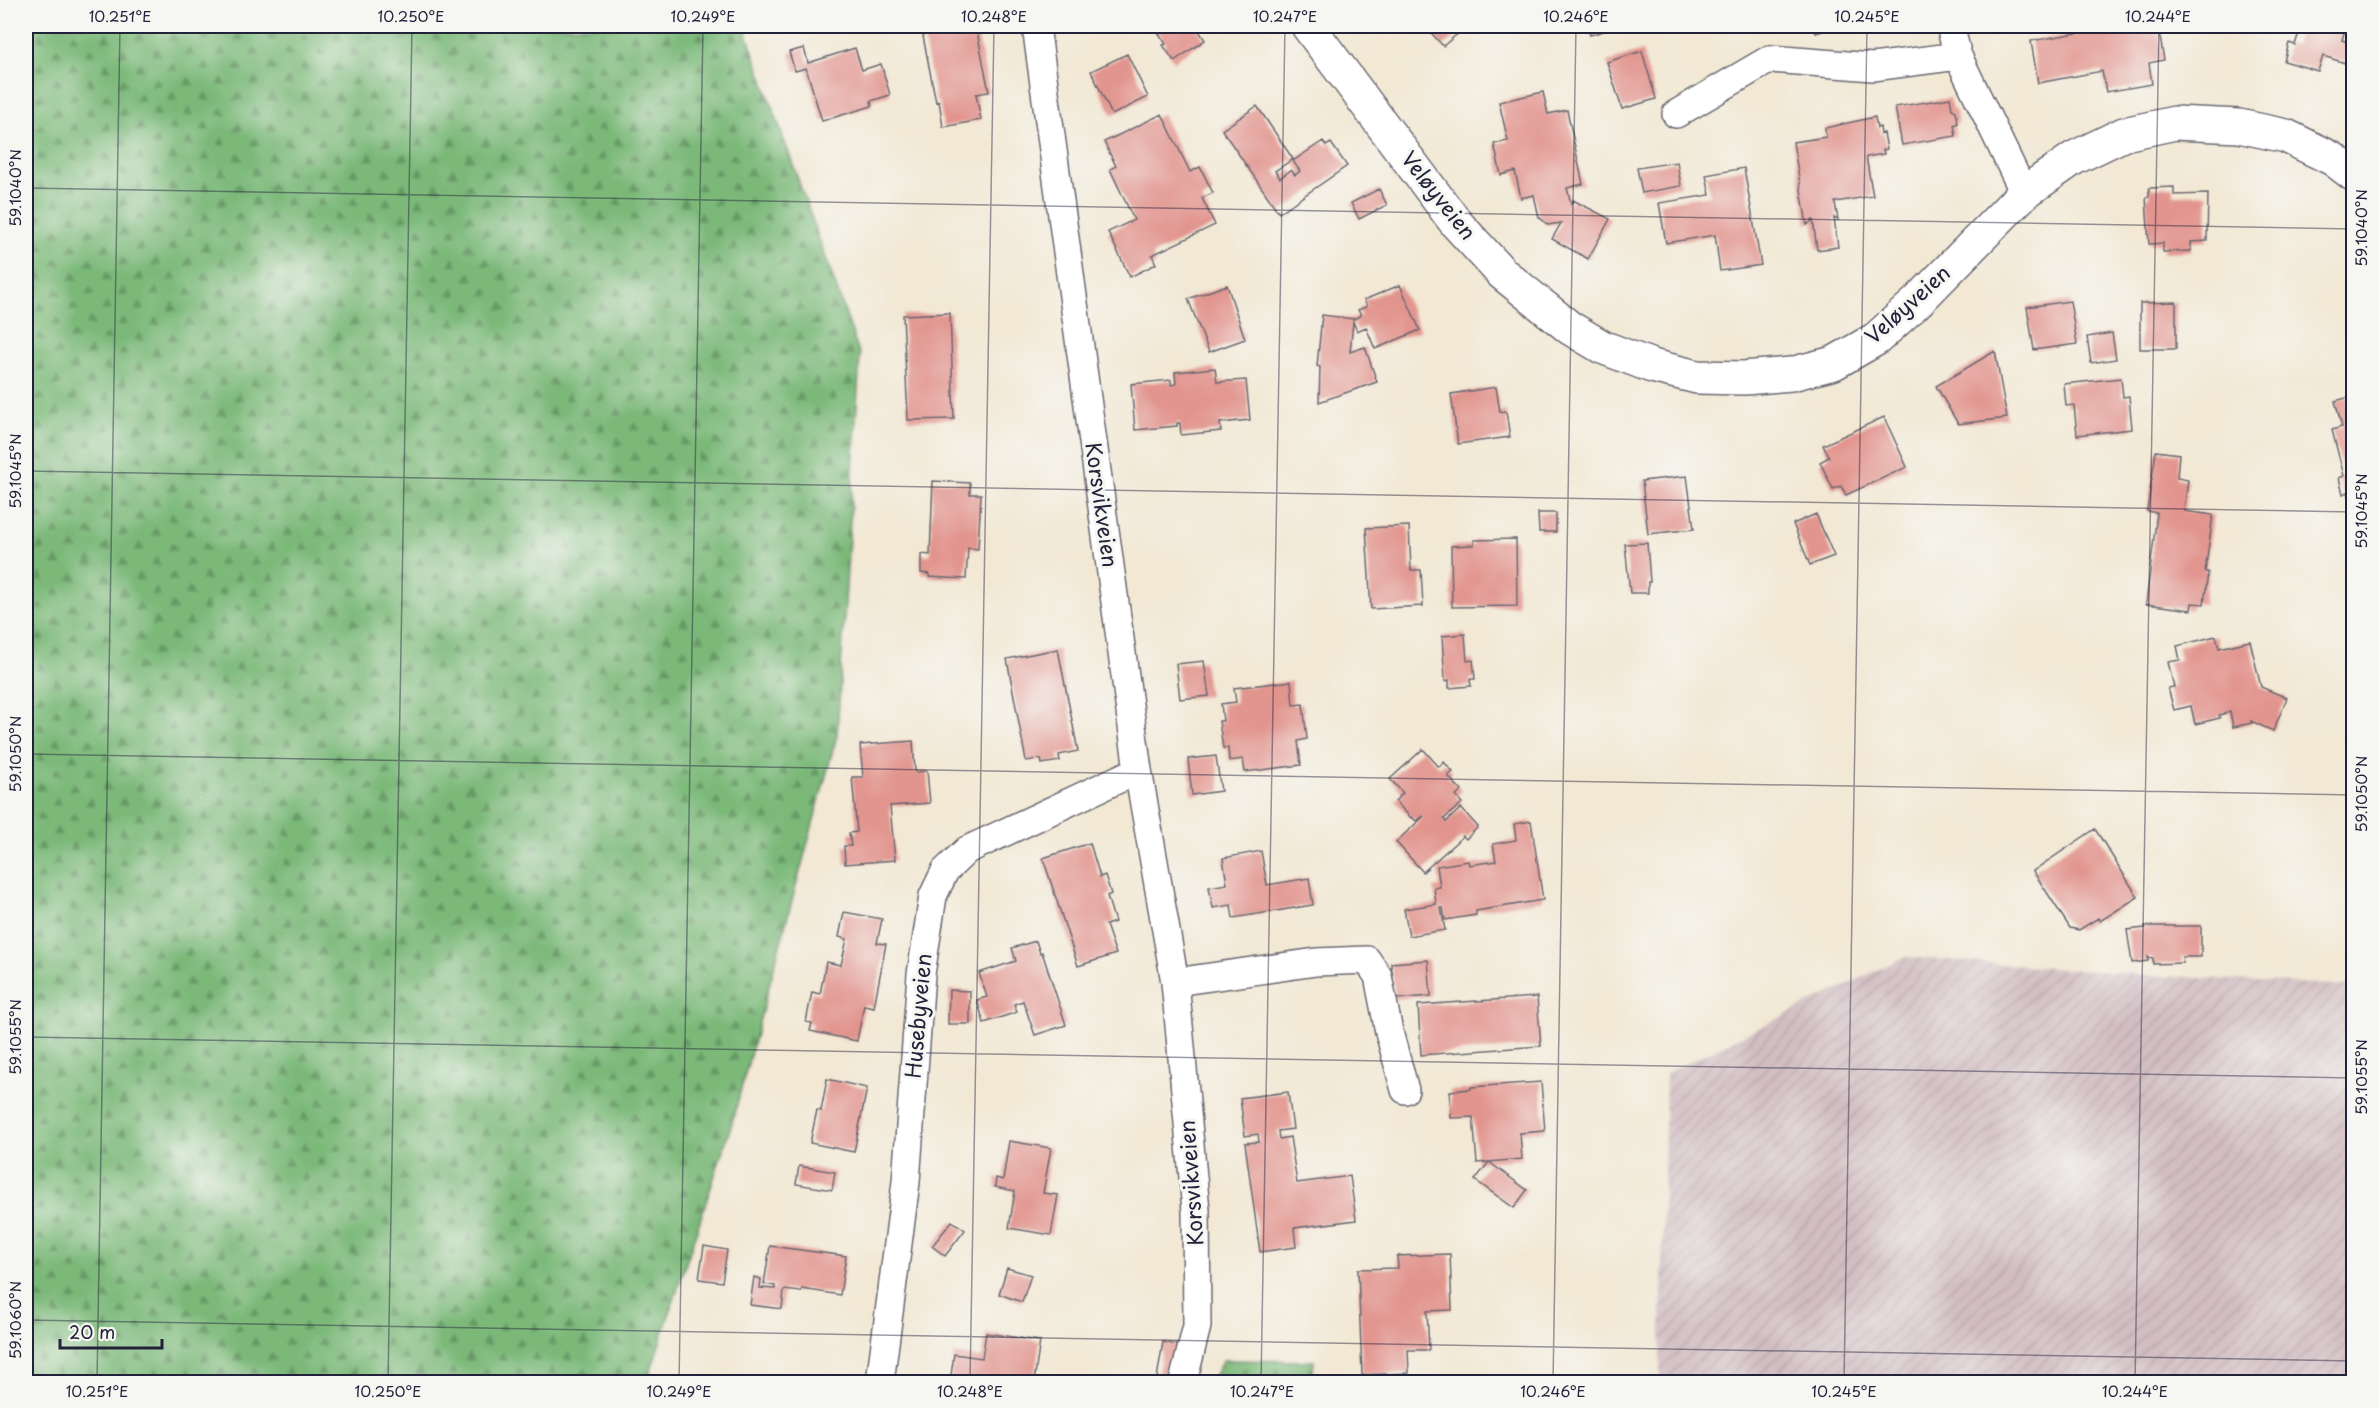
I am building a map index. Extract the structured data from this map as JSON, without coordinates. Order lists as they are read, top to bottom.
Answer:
{
  "streets": {
    "main road": ["Veløyveien"],
    "street": ["Korsvikveien", "Husebyveien"]
  },
  "crossings": [
    ["Korsvikveien", "Husebyveien"]
  ],
  "scale_bar": "20 m",
  "coordinates": [
    "10.251°E",
    "10.250°E",
    "10.249°E",
    "10.248°E",
    "10.247°E",
    "10.246°E",
    "10.245°E",
    "10.244°E",
    "59.1040°N",
    "59.1045°N",
    "59.1050°N",
    "59.1055°N",
    "59.1060°N"
  ]
}
